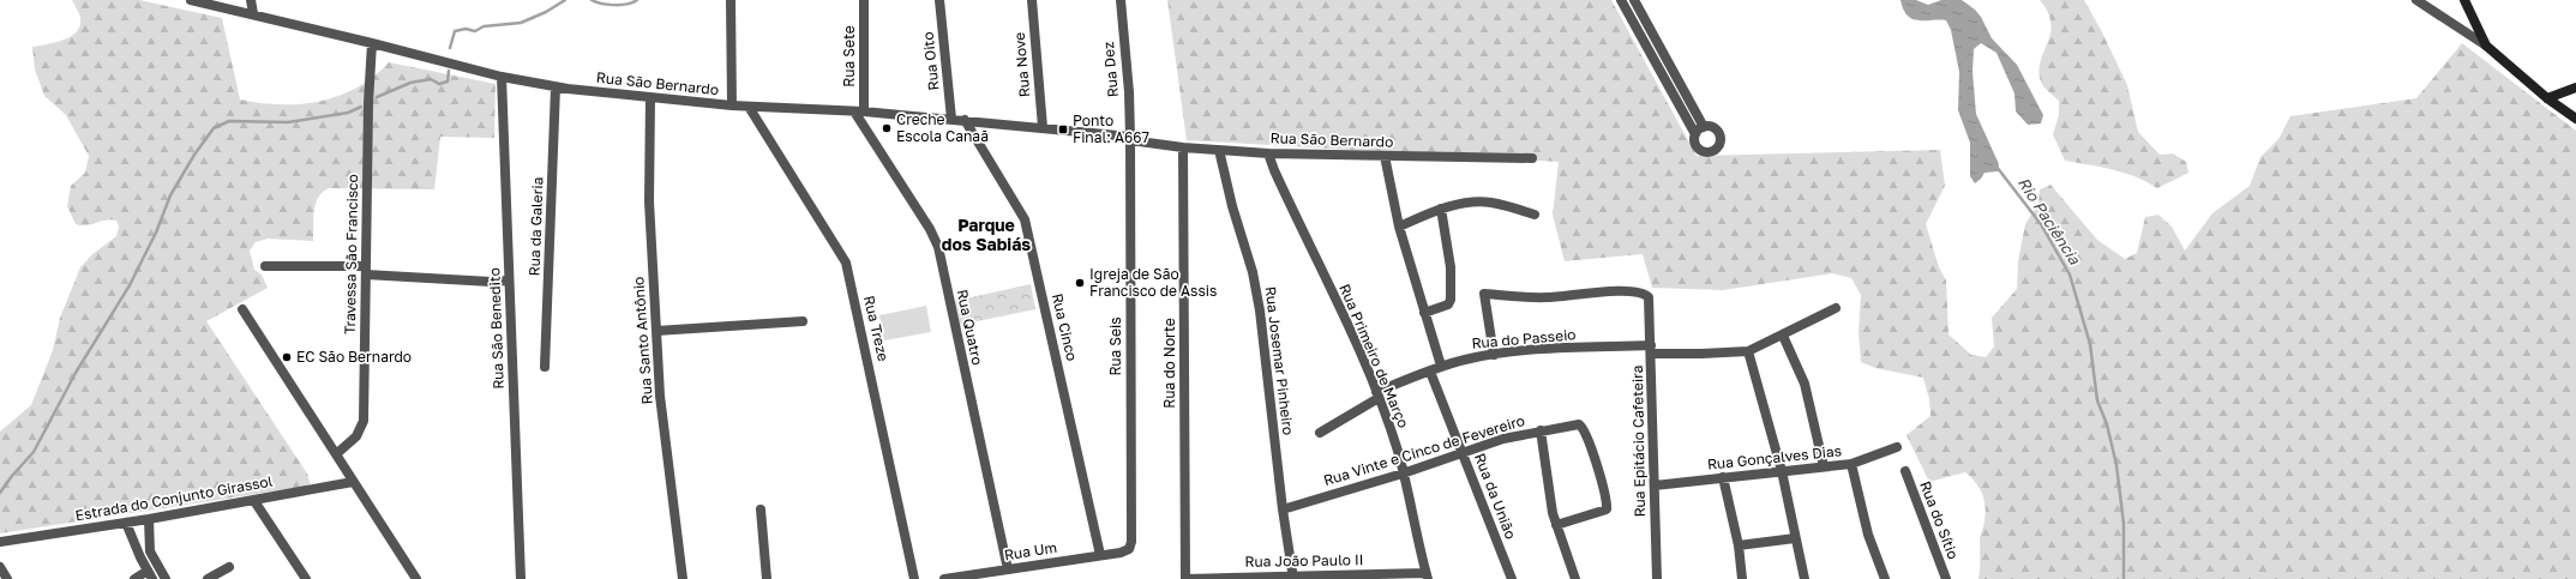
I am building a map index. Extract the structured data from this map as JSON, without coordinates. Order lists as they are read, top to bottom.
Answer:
{
  "streets": {
    "street": [
      "Rua Sete",
      "Rua Oito",
      "Rua Nove",
      "Rua Dez",
      "Rua São Bernardo",
      "Rua da Galeria",
      "Travessa São Francisco",
      "Rua Quatro",
      "Rua Cinco",
      "Rua São Benedito",
      "Rua Treze",
      "Rua do Passeio",
      "Rua Santo Antônio",
      "Rua Seis",
      "Rua Primeiro de Março",
      "Rua Josemar Pinheiro",
      "Rua do Norte",
      "Rua Epitácio Cafeteira",
      "Rua Vinte e Cinco de Fevereiro",
      "Rua Gonçalves Dias",
      "Rua da União",
      "Estrada do Conjunto Girassol",
      "Rua do Sítio",
      "Rua Um",
      "Rua João Paulo II"
    ]
  },
  "crossings": [
    ["Rua Sete", "Rua São Bernardo"],
    ["Rua Sete", "Rua Quatro"],
    ["Rua Oito", "Rua São Bernardo"],
    ["Rua Nove", "Rua São Bernardo"],
    ["Rua Dez", "Rua São Bernardo"],
    ["Rua Dez", "Rua Seis"],
    ["Rua São Bernardo", "Rua da Galeria"],
    ["Rua São Bernardo", "Travessa São Francisco"],
    ["Rua São Bernardo", "Rua Quatro"],
    ["Rua São Bernardo", "Rua Cinco"],
    ["Rua São Bernardo", "Rua São Benedito"],
    ["Rua São Bernardo", "Rua Treze"],
    ["Rua São Bernardo", "Rua Santo Antônio"],
    ["Rua São Bernardo", "Rua Seis"],
    ["Rua São Bernardo", "Rua Primeiro de Março"],
    ["Rua São Bernardo", "Rua Josemar Pinheiro"],
    ["Rua São Bernardo", "Rua do Norte"],
    ["Rua Quatro", "Rua Um"],
    ["Rua Cinco", "Rua Um"],
    ["Rua do Passeio", "Rua Primeiro de Março"],
    ["Rua do Passeio", "Rua Epitácio Cafeteira"],
    ["Rua do Passeio", "Rua da União"],
    ["Rua Seis", "Rua Um"],
    ["Rua Primeiro de Março", "Rua Vinte e Cinco de Fevereiro"],
    ["Rua Primeiro de Março", "Rua João Paulo II"],
    ["Rua Josemar Pinheiro", "Rua Vinte e Cinco de Fevereiro"],
    ["Rua Josemar Pinheiro", "Rua João Paulo II"],
    ["Rua do Norte", "Rua João Paulo II"],
    ["Rua Epitácio Cafeteira", "Rua Gonçalves Dias"],
    ["Rua Vinte e Cinco de Fevereiro", "Rua da União"]
  ],
  "districts": ["Parque dos Sabiás"],
  "water": ["Rio Paciência"],
  "places": {
    "other": ["Creche Escola Canaã", "Igreja de São Francisco de Assis", "EC São Bernardo"],
    "transit": ["Ponto Final: A667"]
  }
}
